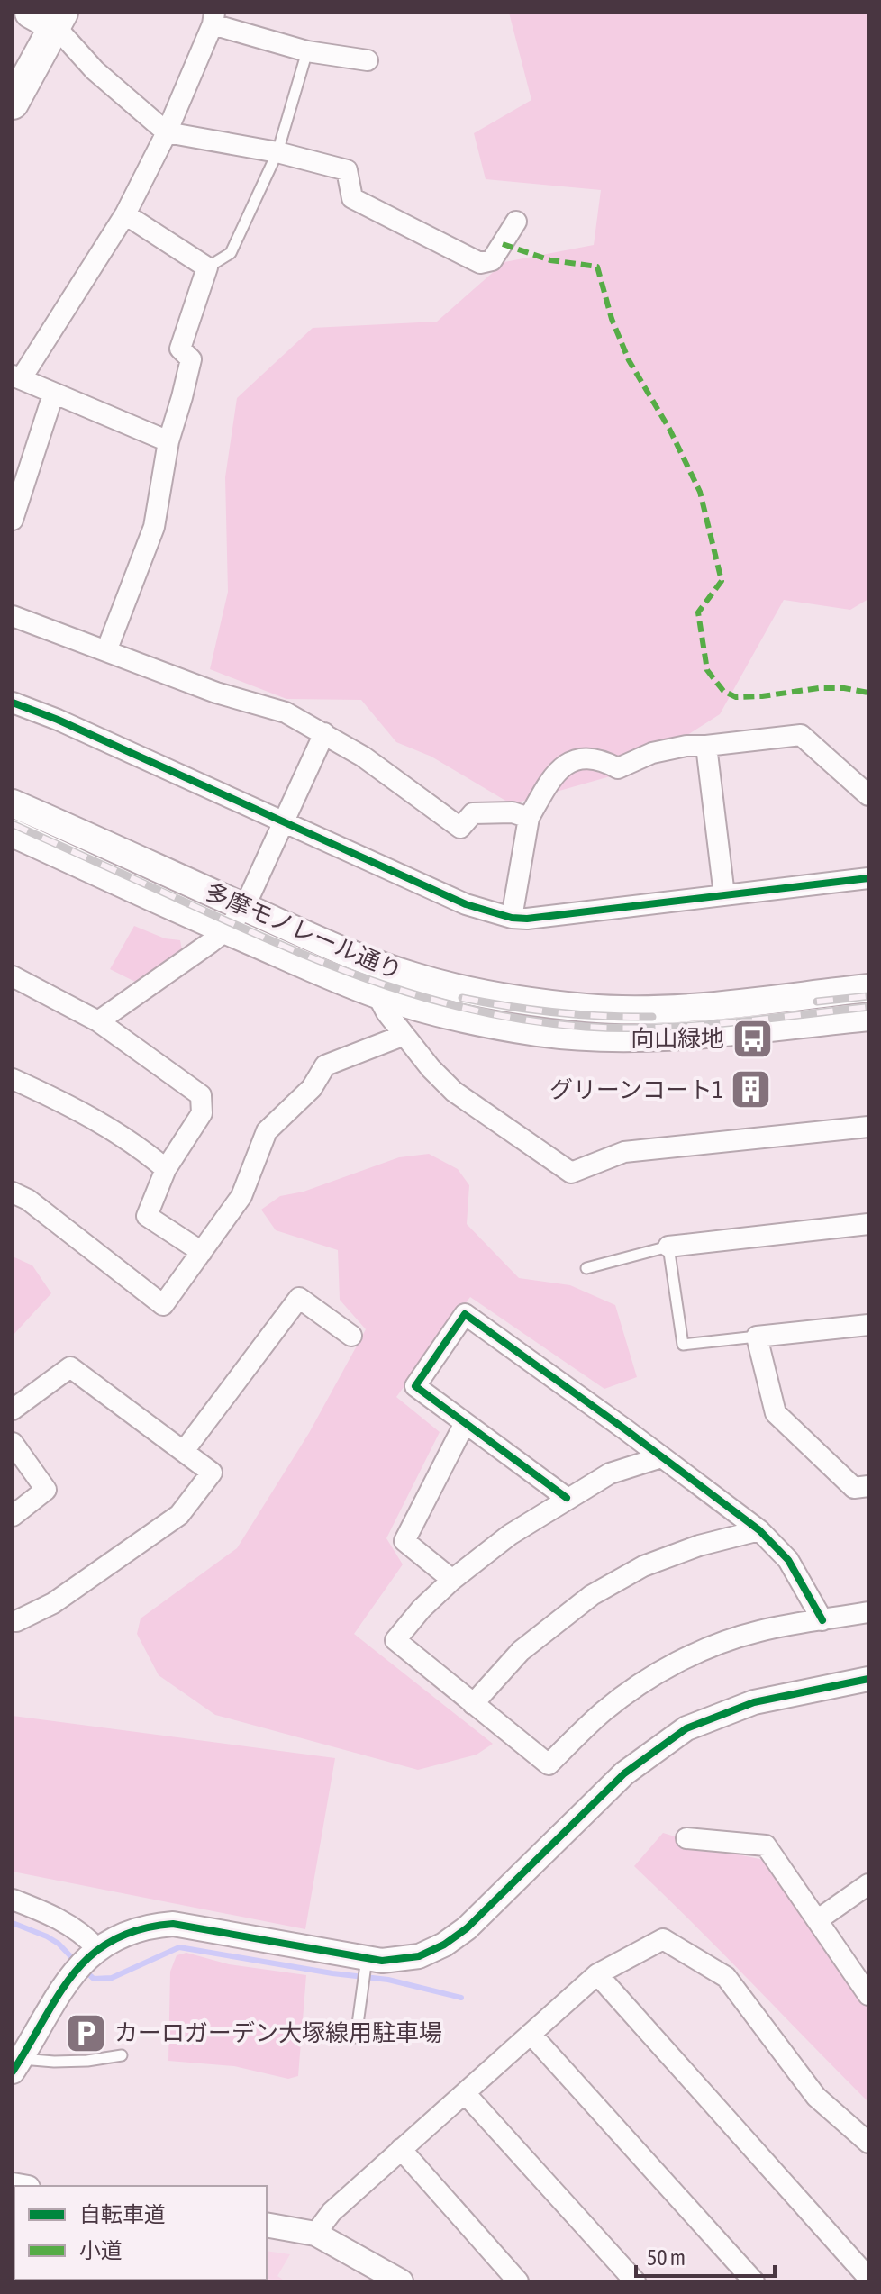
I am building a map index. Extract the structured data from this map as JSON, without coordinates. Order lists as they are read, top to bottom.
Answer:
{
  "streets": {
    "main road": ["多摩モノレール通り"]
  },
  "places": {
    "bus stop": ["向山緑地"],
    "building": ["グリーンコート1"],
    "parking": ["カーロガーデン大塚線用駐車場"]
  },
  "legend": ["自転車道", "小道"],
  "scale_bar": "50 m"
}
